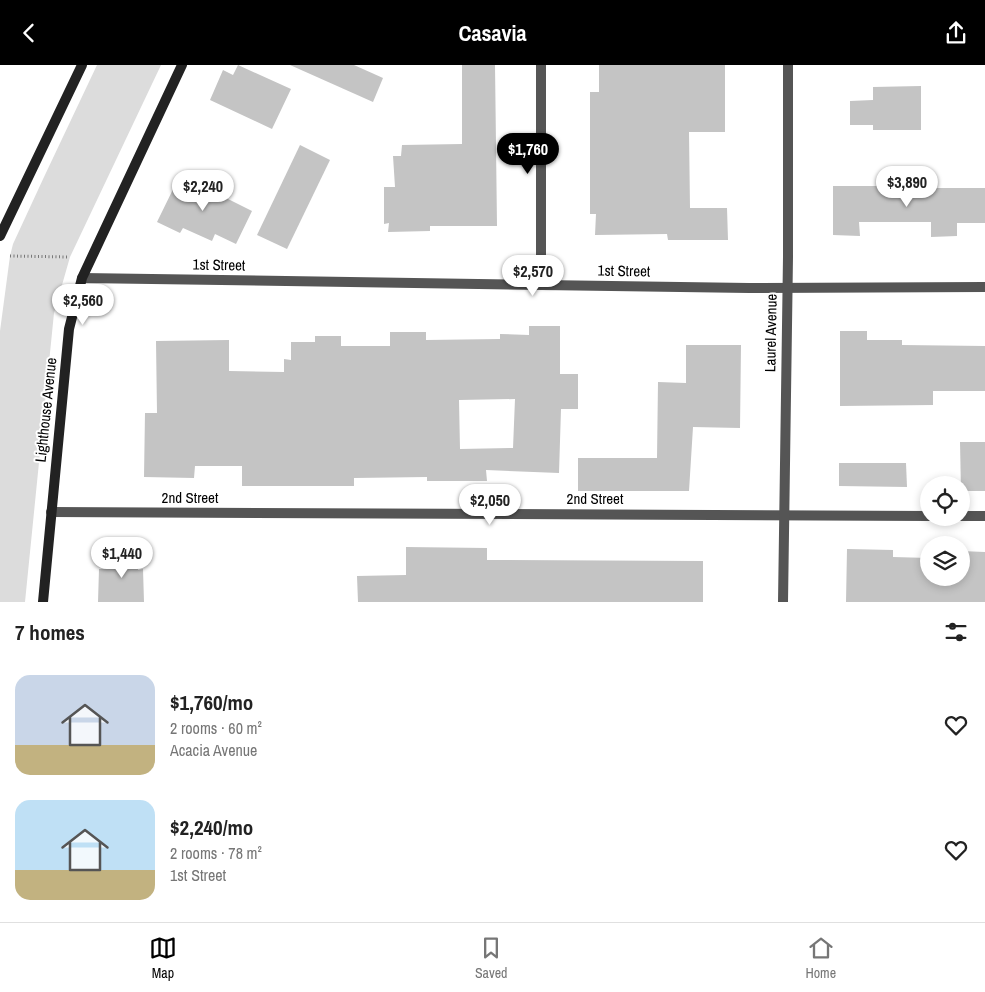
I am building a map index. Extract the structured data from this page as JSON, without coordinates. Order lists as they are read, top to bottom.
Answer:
{
  "streets": {
    "main road": ["Lighthouse Avenue"],
    "street": ["1st Street", "Laurel Avenue", "2nd Street"]
  },
  "crossings": [
    ["1st Street", "Laurel Avenue"],
    ["1st Street", "Lighthouse Avenue"],
    ["Laurel Avenue", "2nd Street"],
    ["Lighthouse Avenue", "2nd Street"]
  ],
  "page": {
    "header": "Casavia",
    "price": [
      "$1,760",
      "$3,890",
      "$2,240",
      "$2,570",
      "$2,560",
      "$2,050",
      "$1,440"
    ],
    "heading": "7 homes",
    "list": [
      {
        "name": "$1,760/mo",
        "note": "2 rooms · 60 m² · Acacia Avenue"
      },
      {
        "name": "$2,240/mo",
        "note": "2 rooms · 78 m² · 1st Street"
      }
    ],
    "tabs": ["Map", "Saved", "Home"]
  }
}
